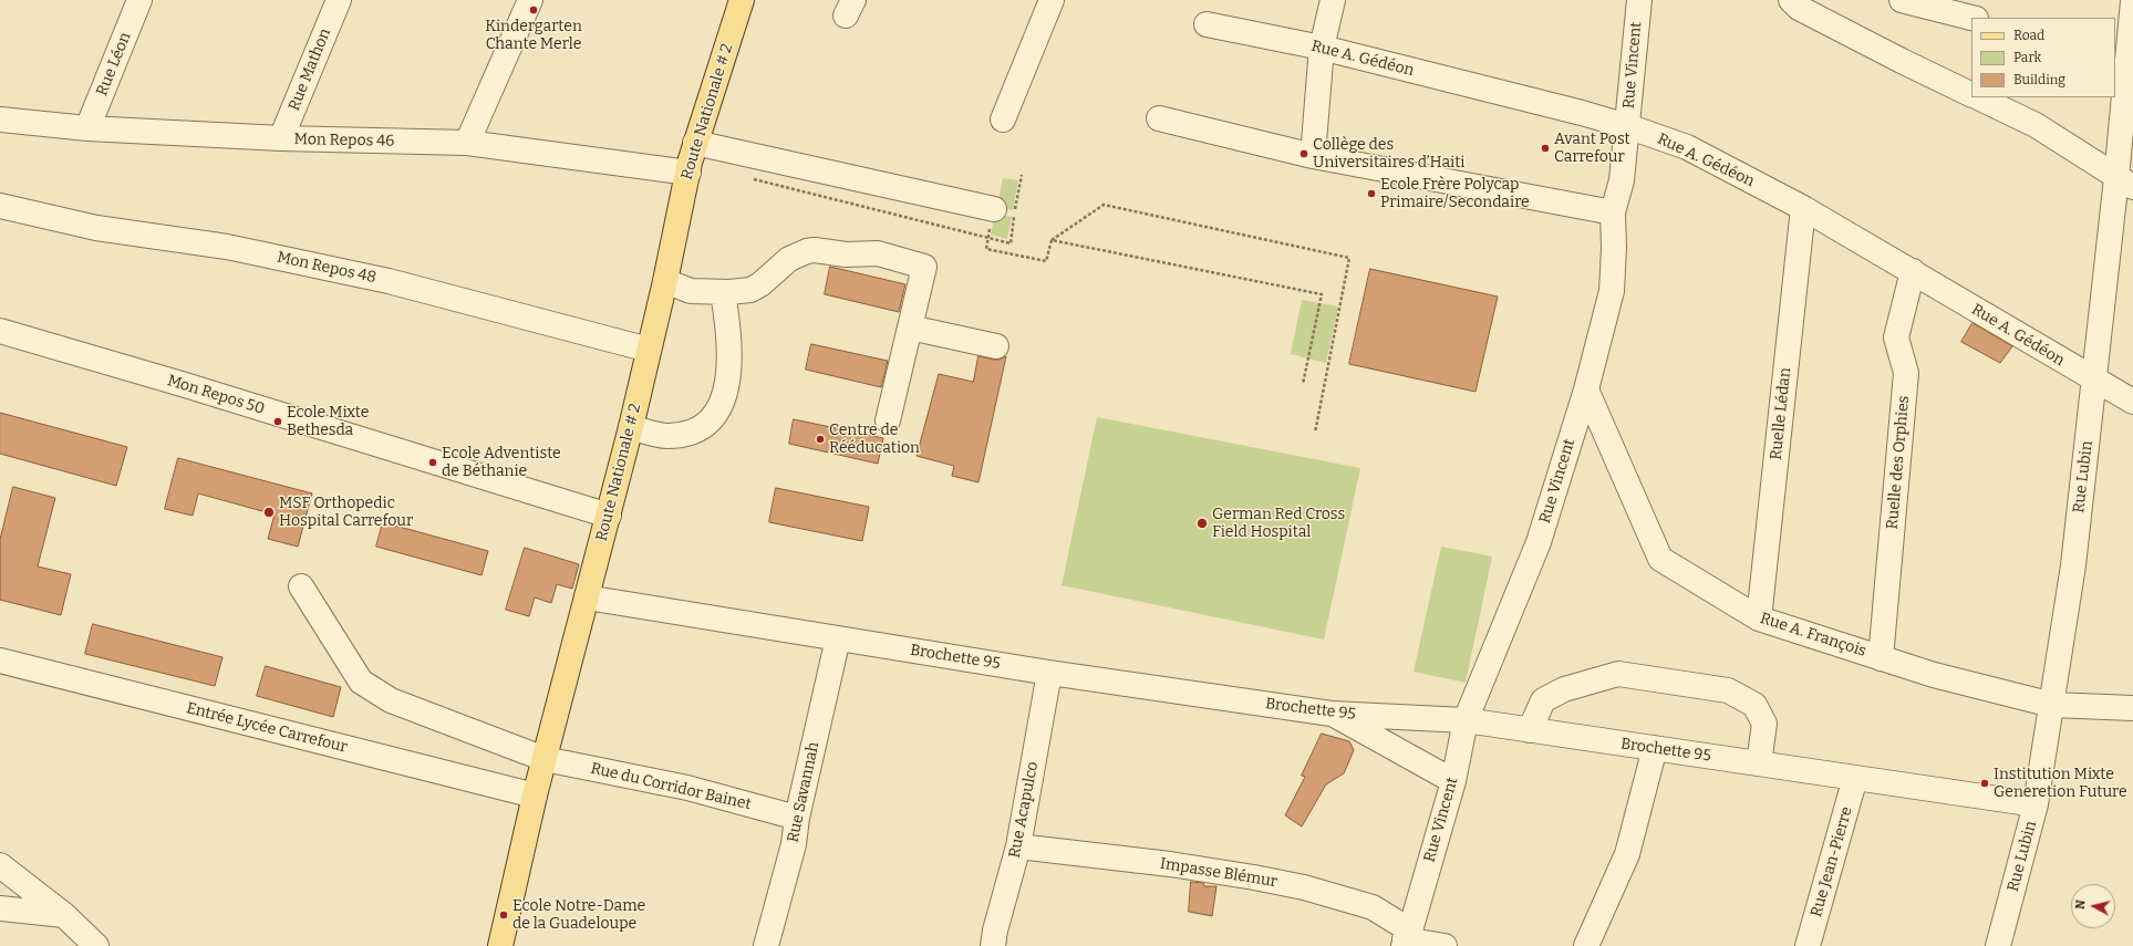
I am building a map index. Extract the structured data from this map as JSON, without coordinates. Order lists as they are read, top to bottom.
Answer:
{
  "streets": {
    "main road": ["Route Nationale # 2"],
    "street": [
      "Rue A. Gédéon",
      "Rue Léon",
      "Rue Vincent",
      "Rue Mathon",
      "Mon Repos 46",
      "Mon Repos 48",
      "Mon Repos 50",
      "Ruelle Lédan",
      "Ruelle des Orphies",
      "Rue Lubin",
      "Rue A. François",
      "Brochette 95",
      "Entrée Lycée Carrefour",
      "Rue du Corridor Bainet",
      "Rue Savannah",
      "Rue Acapulco",
      "Rue Jean-Pierre",
      "Impasse Blémur"
    ]
  },
  "crossings": [
    ["Rue A. Gédéon", "Rue Vincent"],
    ["Rue A. Gédéon", "Ruelle Lédan"],
    ["Rue A. Gédéon", "Ruelle des Orphies"],
    ["Rue A. Gédéon", "Rue Lubin"],
    ["Rue Léon", "Mon Repos 46"],
    ["Rue Vincent", "Rue A. François"],
    ["Rue Vincent", "Brochette 95"],
    ["Rue Vincent", "Impasse Blémur"],
    ["Rue Mathon", "Mon Repos 46"],
    ["Route Nationale # 2", "Mon Repos 46"],
    ["Route Nationale # 2", "Mon Repos 48"],
    ["Route Nationale # 2", "Mon Repos 50"],
    ["Route Nationale # 2", "Brochette 95"],
    ["Route Nationale # 2", "Entrée Lycée Carrefour"],
    ["Route Nationale # 2", "Rue du Corridor Bainet"],
    ["Ruelle Lédan", "Rue A. François"],
    ["Ruelle des Orphies", "Rue A. François"],
    ["Rue Lubin", "Rue A. François"],
    ["Rue Lubin", "Brochette 95"],
    ["Brochette 95", "Rue Savannah"],
    ["Brochette 95", "Rue Acapulco"],
    ["Brochette 95", "Rue Jean-Pierre"],
    ["Rue du Corridor Bainet", "Rue Savannah"],
    ["Rue Acapulco", "Impasse Blémur"]
  ],
  "places": [
    "Kindergarten Chante Merle",
    "Avant Post Carrefour",
    "Collège des Universitaires d’Haiti",
    "Ecole Frère Polycap Primaire/Secondaire",
    "Ecole Mixte Bethesda",
    "Centre de Rééducation",
    "Ecole Adventiste de Béthanie",
    "MSF Orthopedic Hospital Carrefour",
    "German Red Cross Field Hospital",
    "Institution Mixte Generetion Future",
    "Ecole Notre-Dame de la Guadeloupe"
  ],
  "legend": ["Road", "Park", "Building"],
  "north": "left"
}
